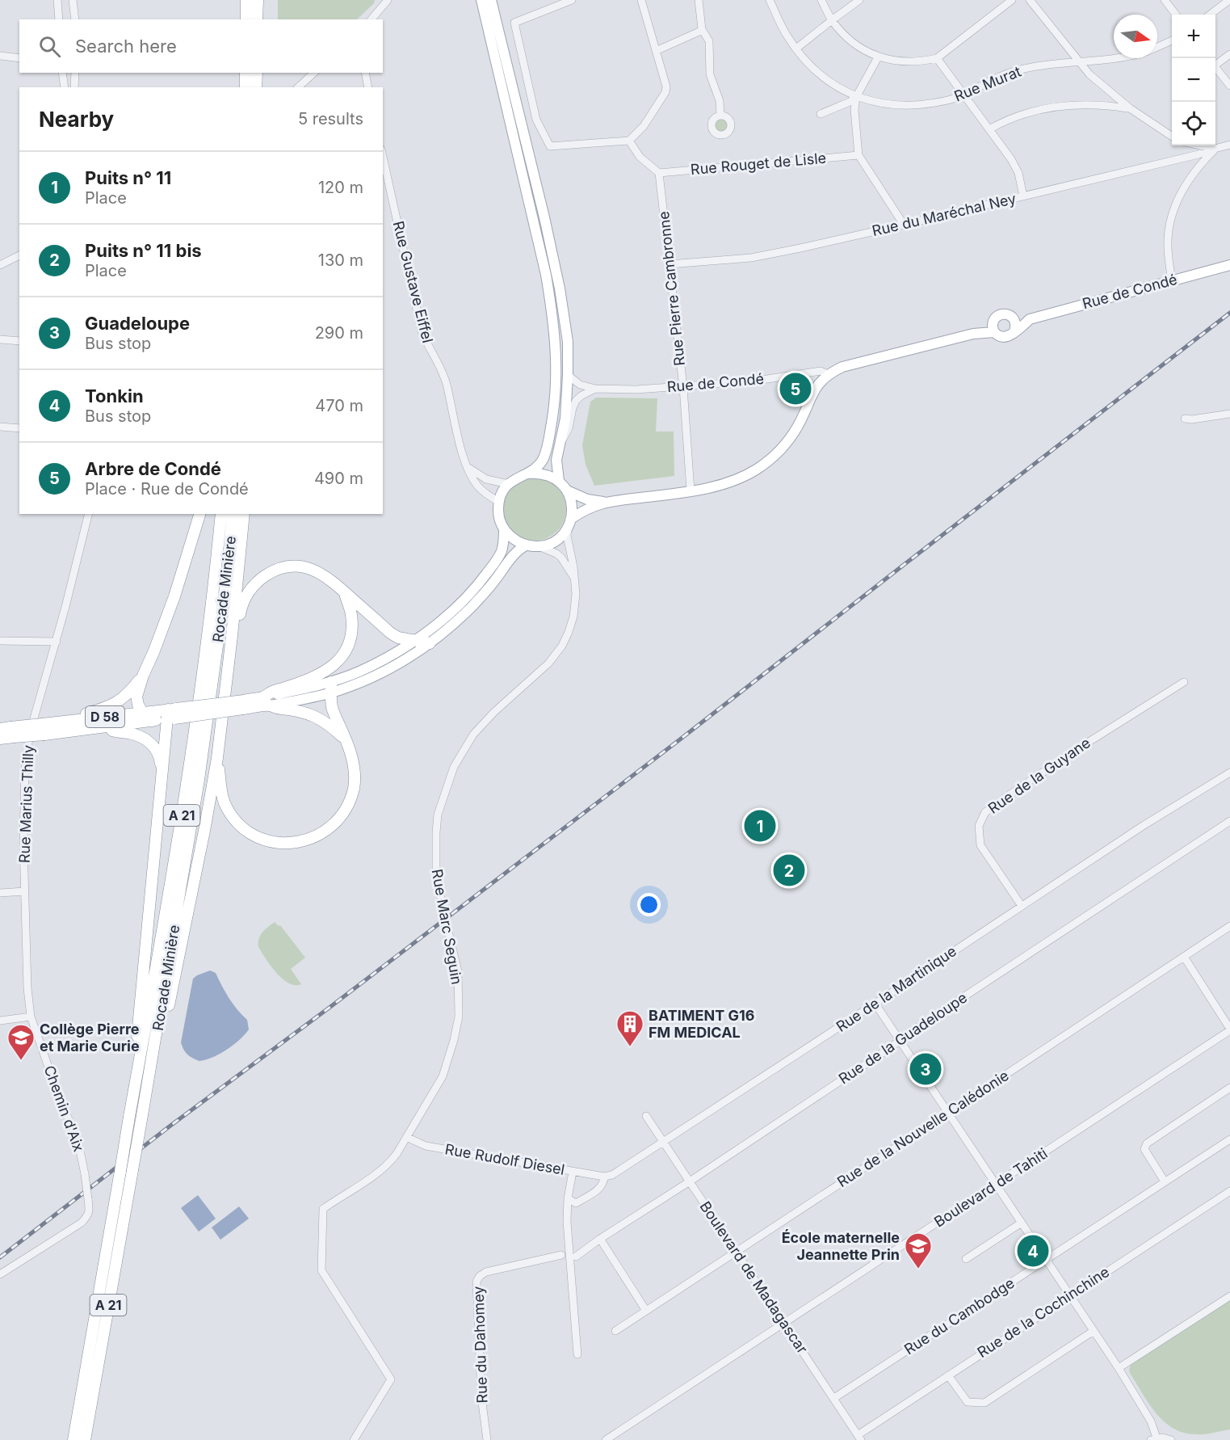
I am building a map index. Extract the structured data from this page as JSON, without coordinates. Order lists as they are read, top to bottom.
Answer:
{
  "streets": {
    "highway": ["Rocade Minière", "D 58", "A 21"],
    "main road": ["Rue de Condé"],
    "street": [
      "Rue Murat",
      "Rue Rouget de Lisle",
      "Rue du Maréchal Ney",
      "Rue Gustave Eiffel",
      "Rue Pierre Cambronne",
      "Rue de la Guyane",
      "Rue Marius Thilly",
      "Rue Marc Seguin",
      "Rue de la Martinique",
      "Rue de la Guadeloupe",
      "Chemin d'Aix",
      "Rue de la Nouvelle Calédonie",
      "Rue Rudolf Diesel",
      "Boulevard de Tahiti",
      "Boulevard de Madagascar",
      "Rue de la Cochinchine",
      "Rue du Cambodge",
      "Rue du Dahomey"
    ]
  },
  "crossings": [
    ["Rue Rouget de Lisle", "Rue Pierre Cambronne"],
    ["Rue du Maréchal Ney", "Rue Pierre Cambronne"],
    ["Rue Gustave Eiffel", "D 58"],
    ["Rue Gustave Eiffel", "Rue Marc Seguin"],
    ["Rue Pierre Cambronne", "Rue de Condé"],
    ["D 58", "Rue Marc Seguin"],
    ["Rue de la Guyane", "Rue de la Martinique"],
    ["Rue Marius Thilly", "Chemin d'Aix"],
    ["Rue Marc Seguin", "Rue Rudolf Diesel"],
    ["Rue de la Martinique", "Rue Rudolf Diesel"],
    ["Rue de la Martinique", "Boulevard de Madagascar"],
    ["Rue de la Guadeloupe", "Boulevard de Madagascar"],
    ["Rue de la Nouvelle Calédonie", "Boulevard de Madagascar"],
    ["Boulevard de Tahiti", "Boulevard de Madagascar"],
    ["Boulevard de Madagascar", "Rue de la Cochinchine"],
    ["Boulevard de Madagascar", "Rue du Cambodge"]
  ],
  "places": {
    "building": ["BATIMENT G16 FM MEDICAL"],
    "school or university": ["Collège Pierre et Marie Curie", "École maternelle Jeannette Prin"]
  },
  "north": "right",
  "page": {
    "map_buttons": ["+", "−"],
    "search": "Search here",
    "heading": ["Nearby", "5 results"],
    "list": [
      {
        "mark": "1",
        "name": "Puits n° 11",
        "note": "Place",
        "value": "120 m"
      },
      {
        "mark": "2",
        "name": "Puits n° 11 bis",
        "note": "Place",
        "value": "130 m"
      },
      {
        "mark": "3",
        "name": "Guadeloupe",
        "note": "Bus stop",
        "value": "290 m"
      },
      {
        "mark": "4",
        "name": "Tonkin",
        "note": "Bus stop",
        "value": "470 m"
      },
      {
        "mark": "5",
        "name": "Arbre de Condé",
        "note": "Place · Rue de Condé",
        "value": "490 m"
      }
    ],
    "pins": [
      "5",
      "1",
      "2",
      "3",
      "4"
    ]
  }
}
